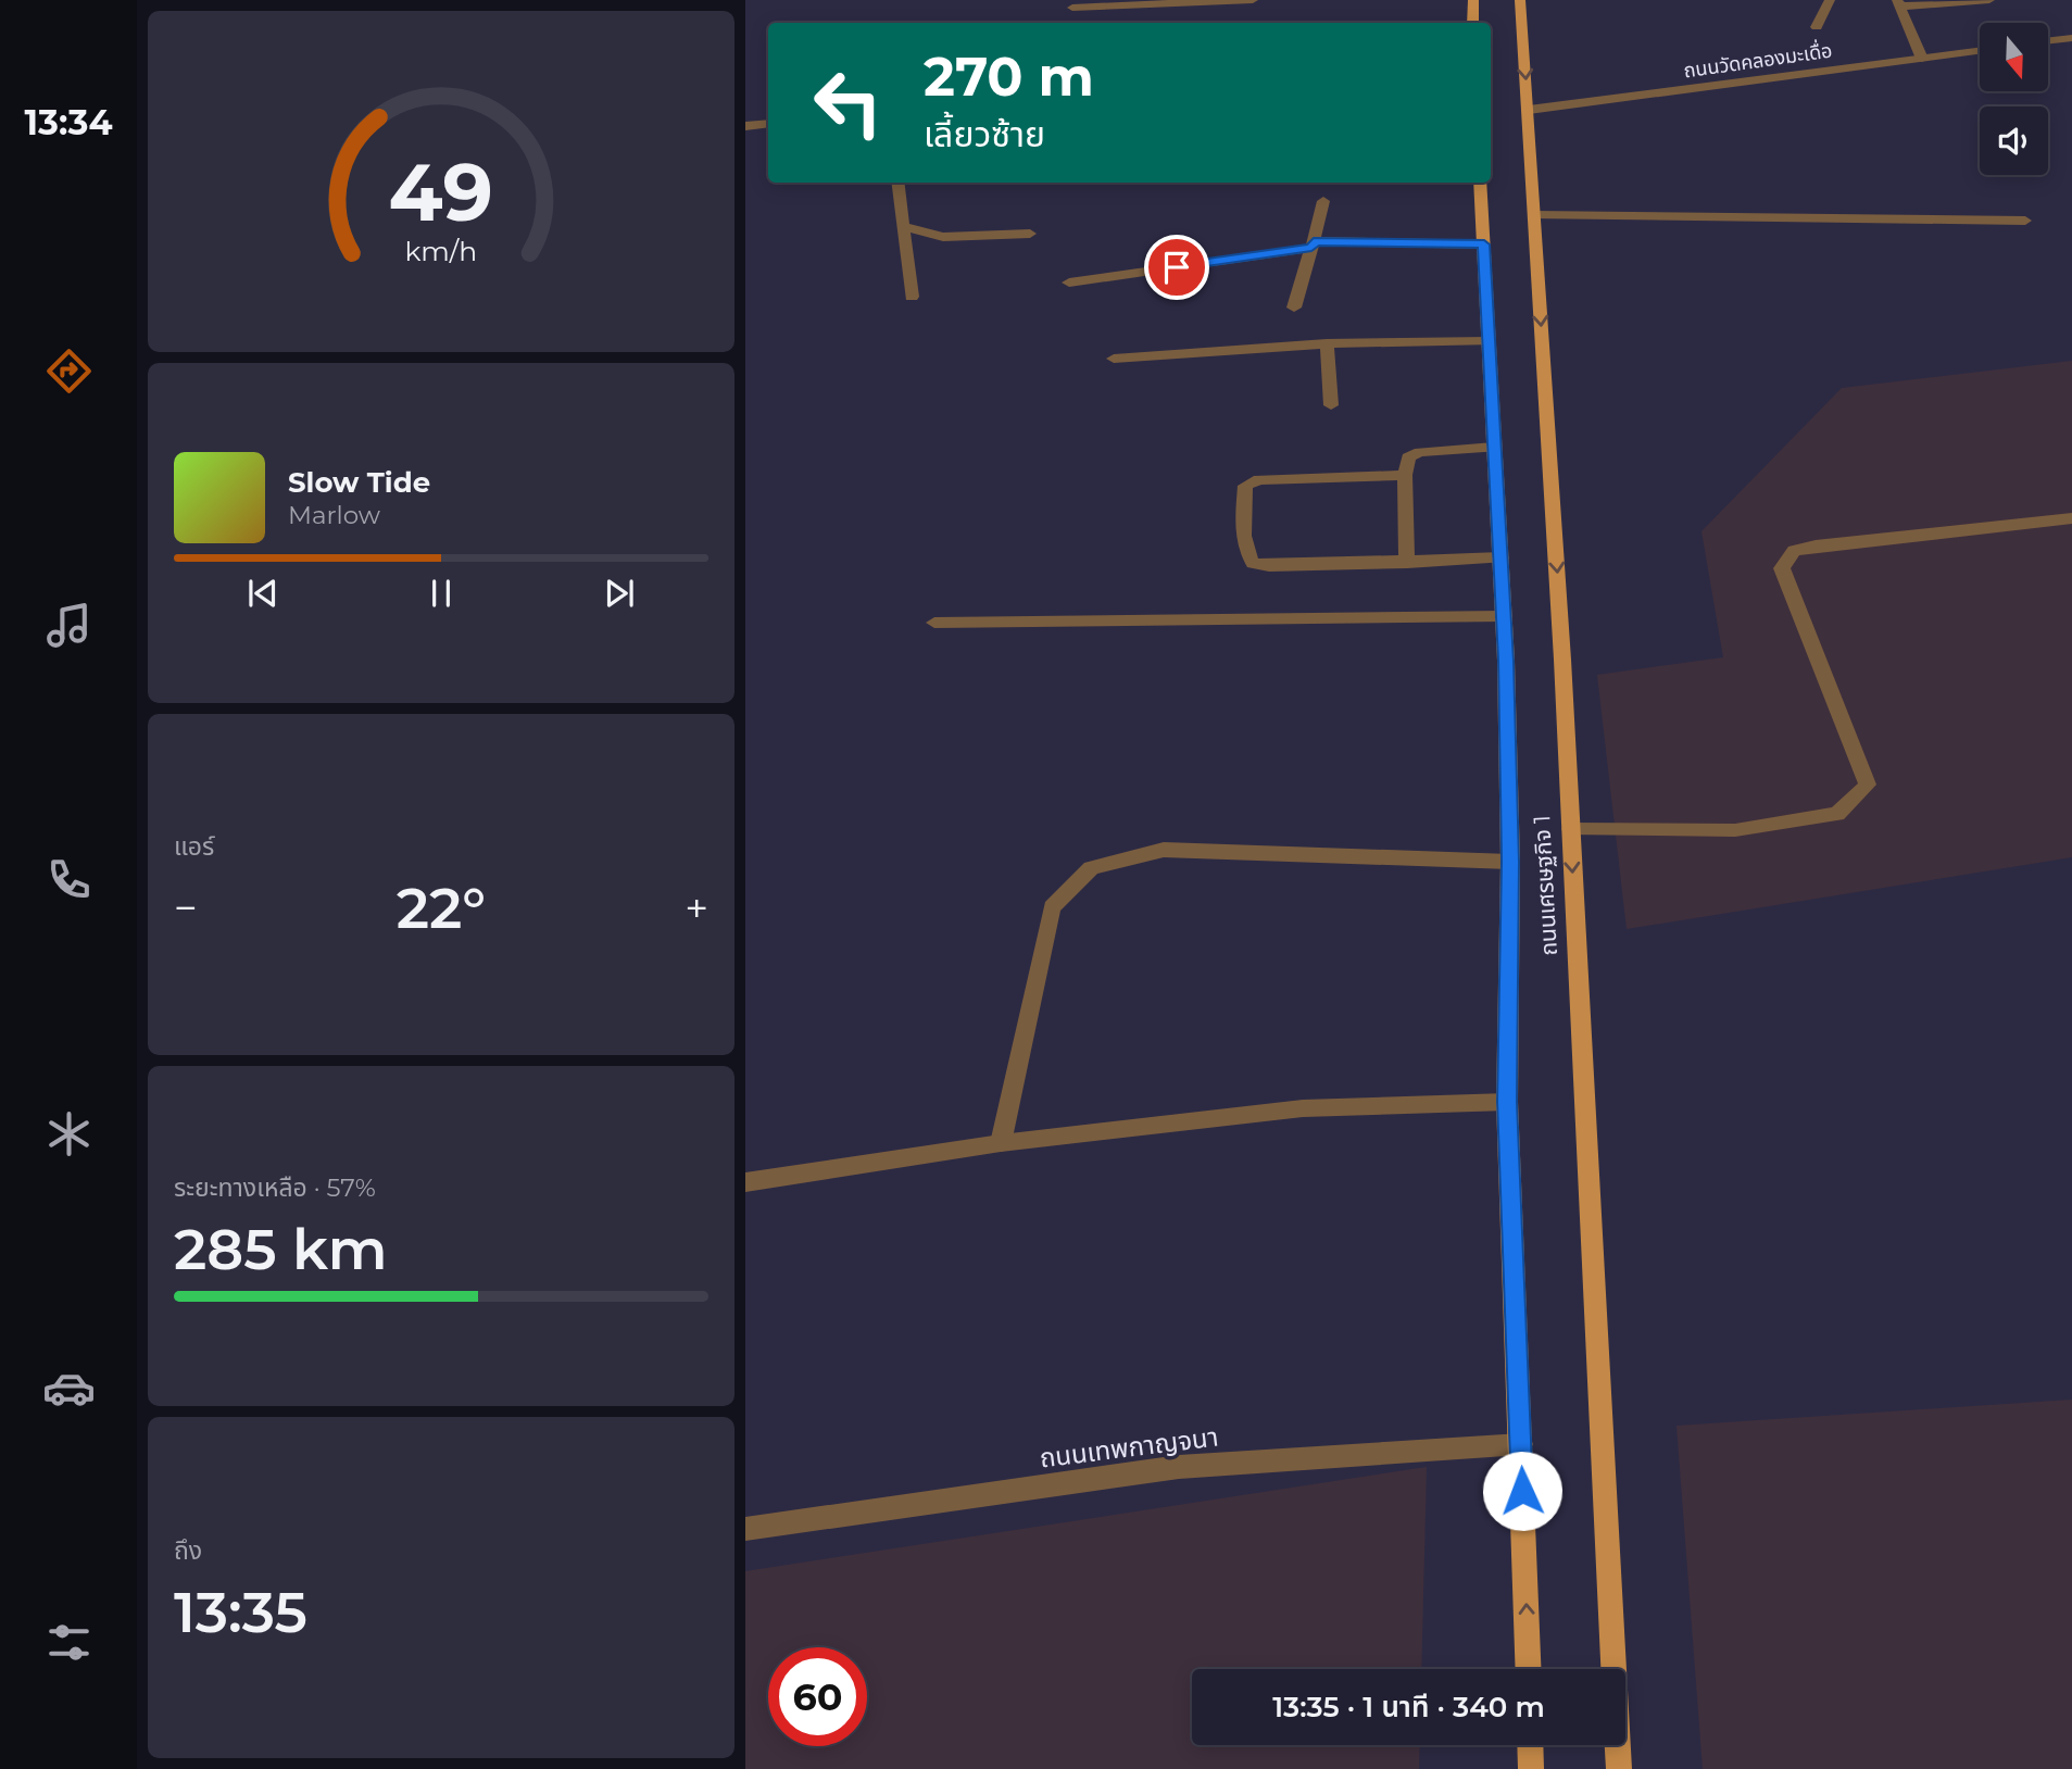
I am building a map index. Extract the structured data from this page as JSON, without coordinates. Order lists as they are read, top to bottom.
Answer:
{
  "streets": {
    "main road": ["ถนนเศรษฐกิจ 1"],
    "street": ["ถนนวัดคลองมะเดื่อ", "ถนนเทพกาญจนา"]
  },
  "crossings": [
    ["ถนนวัดคลองมะเดื่อ", "ถนนเศรษฐกิจ 1"],
    ["ถนนเศรษฐกิจ 1", "ถนนเทพกาญจนา"]
  ],
  "north": "bottom",
  "page": {
    "tabs": "13:34",
    "turn": ["270 m", "เลี้ยวซ้าย"],
    "song": ["Slow Tide", "Marlow"],
    "tile": [
      "แอร์",
      ["ระยะทางเหลือ · 57%", "285 km"],
      ["ถึง", "13:35"]
    ],
    "heat": ["−", "22°", "+"],
    "limit": "60",
    "trip": "13:35 · 1 นาที · 340 m",
    "gauge": ["49", "km/h"]
  }
}
